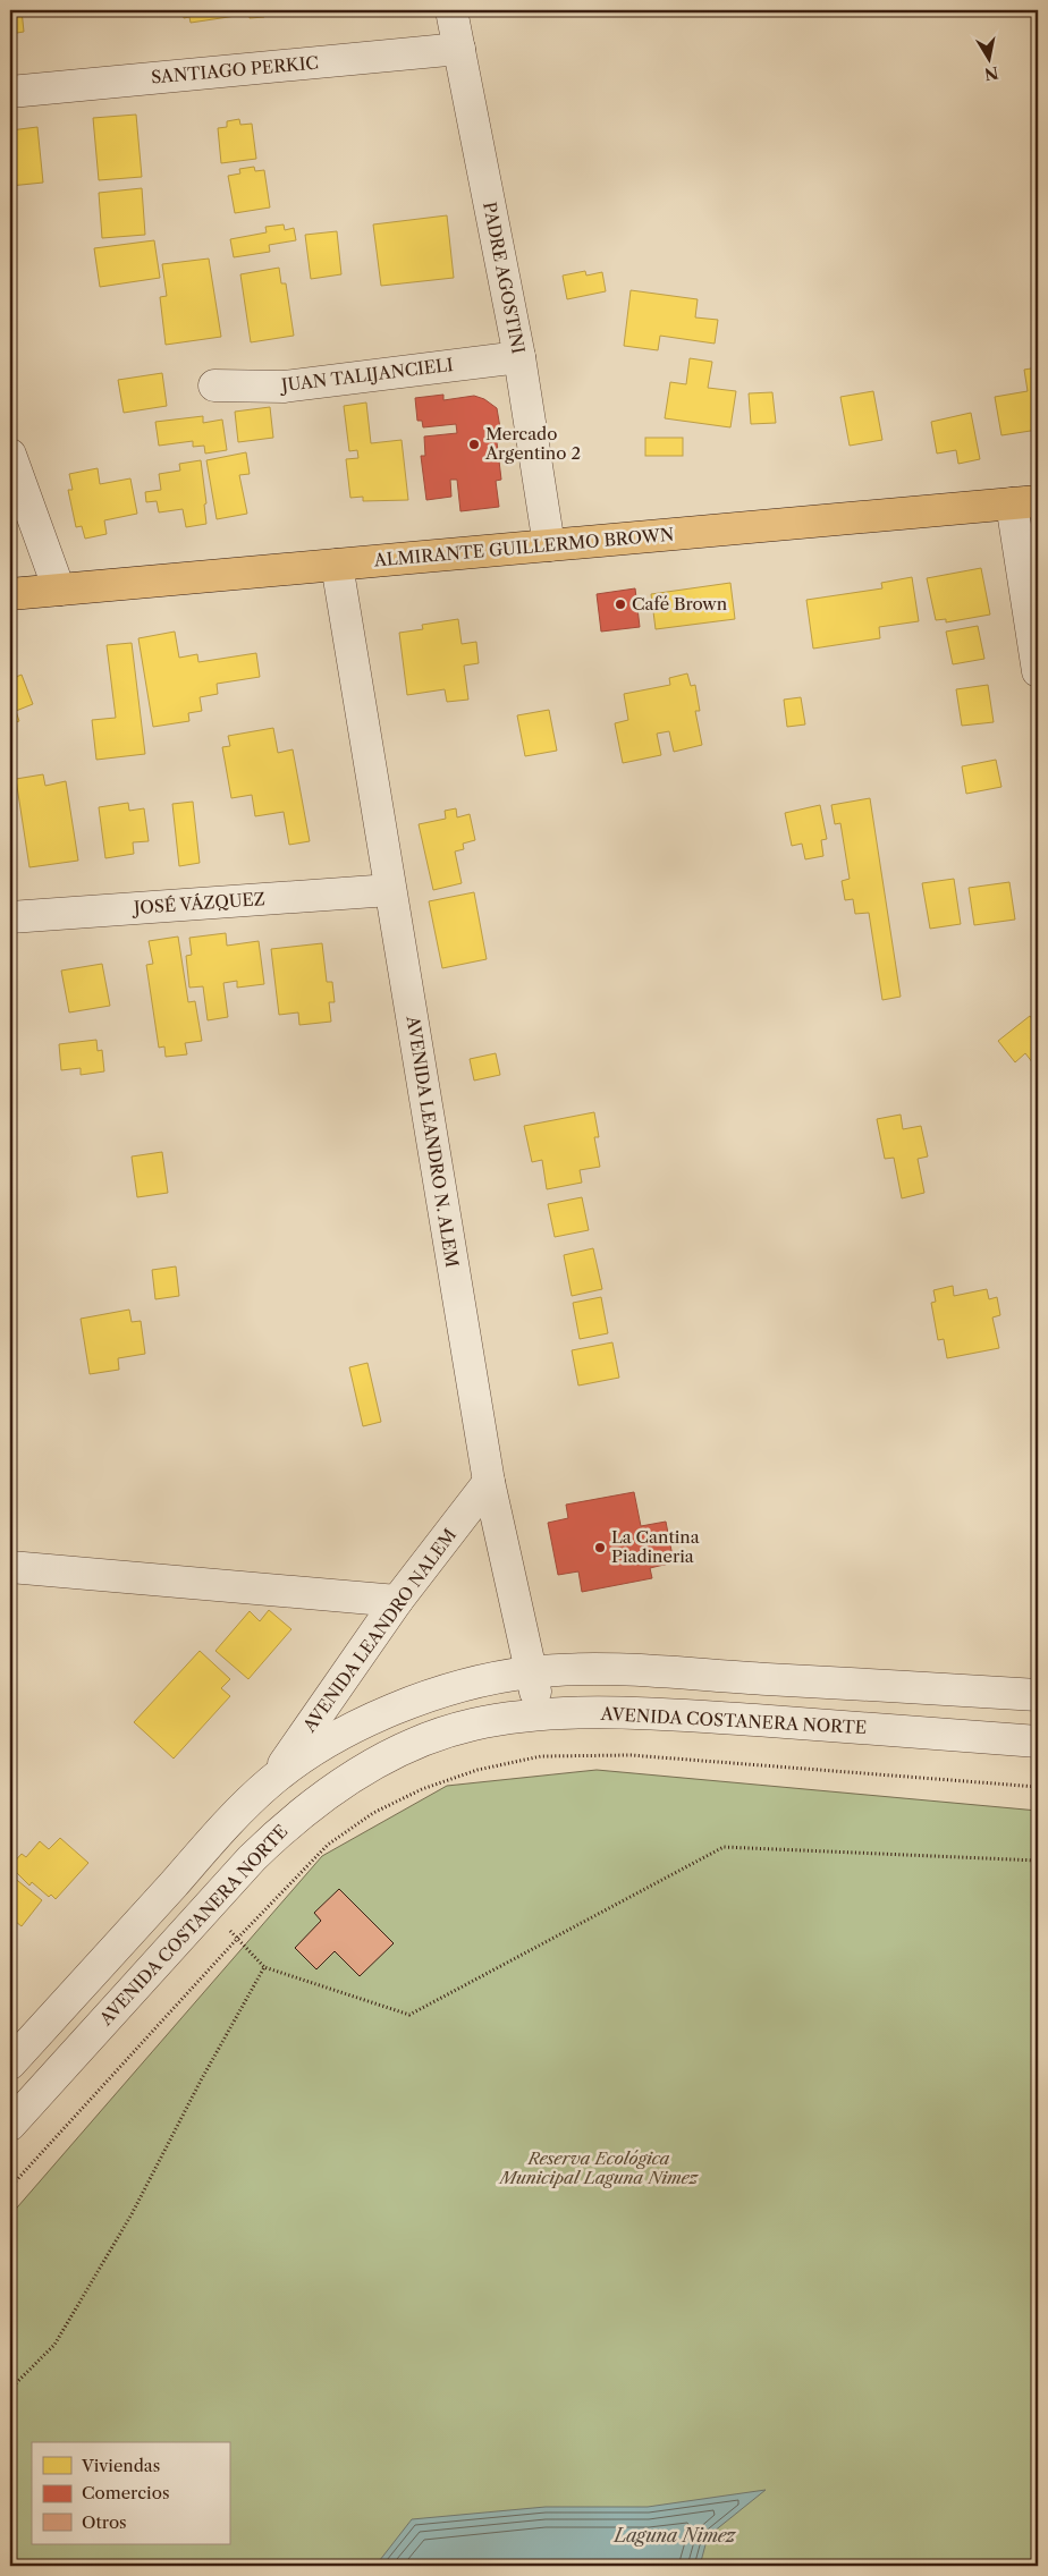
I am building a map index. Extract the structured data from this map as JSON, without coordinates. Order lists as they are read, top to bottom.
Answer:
{
  "streets": {
    "main road": ["ALMIRANTE GUILLERMO BROWN"],
    "street": [
      "SANTIAGO PERKIC",
      "PADRE AGOSTINI",
      "JUAN TALIJANCIELI",
      "JOSÉ VÁZQUEZ",
      "AVENIDA LEANDRO N. ALEM",
      "AVENIDA LEANDRO NALEM",
      "AVENIDA COSTANERA NORTE"
    ]
  },
  "crossings": [
    ["SANTIAGO PERKIC", "PADRE AGOSTINI"],
    ["PADRE AGOSTINI", "JUAN TALIJANCIELI"],
    ["PADRE AGOSTINI", "ALMIRANTE GUILLERMO BROWN"],
    ["ALMIRANTE GUILLERMO BROWN", "AVENIDA LEANDRO N. ALEM"],
    ["JOSÉ VÁZQUEZ", "AVENIDA LEANDRO N. ALEM"],
    ["AVENIDA LEANDRO N. ALEM", "AVENIDA LEANDRO NALEM"],
    ["AVENIDA LEANDRO N. ALEM", "AVENIDA COSTANERA NORTE"]
  ],
  "water": ["Laguna Nimez"],
  "parks": ["Reserva Ecológica Municipal Laguna Nimez"],
  "places": ["Mercado Argentino 2", "Café Brown", "La Cantina Piadineria"],
  "legend": ["Viviendas", "Comercios", "Otros"],
  "north": "bottom"
}
